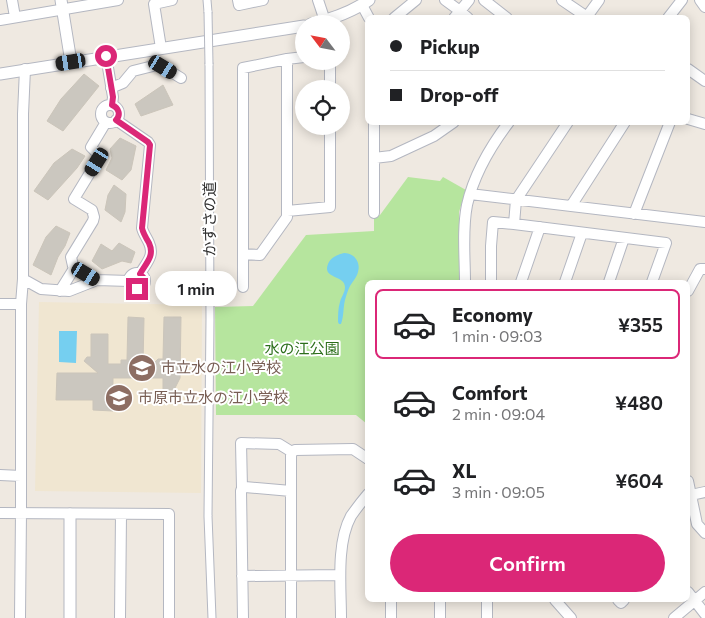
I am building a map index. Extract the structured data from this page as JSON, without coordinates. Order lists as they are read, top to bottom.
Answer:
{
  "streets": {
    "street": ["かずさの道"]
  },
  "parks": ["水の江公園"],
  "places": {
    "school or university": ["市立水の江小学校", "市原市立水の江小学校"]
  },
  "north": "top left",
  "page": {
    "banner": ["Pickup", "Drop-off"],
    "bubble": "1 min",
    "list": [
      {
        "name": "Economy",
        "note": "1 min · 09:03",
        "value": "¥355"
      },
      {
        "name": "Comfort",
        "note": "2 min · 09:04",
        "value": "¥480"
      },
      {
        "name": "XL",
        "note": "3 min · 09:05",
        "value": "¥604"
      }
    ],
    "buttons": "Confirm"
  }
}
